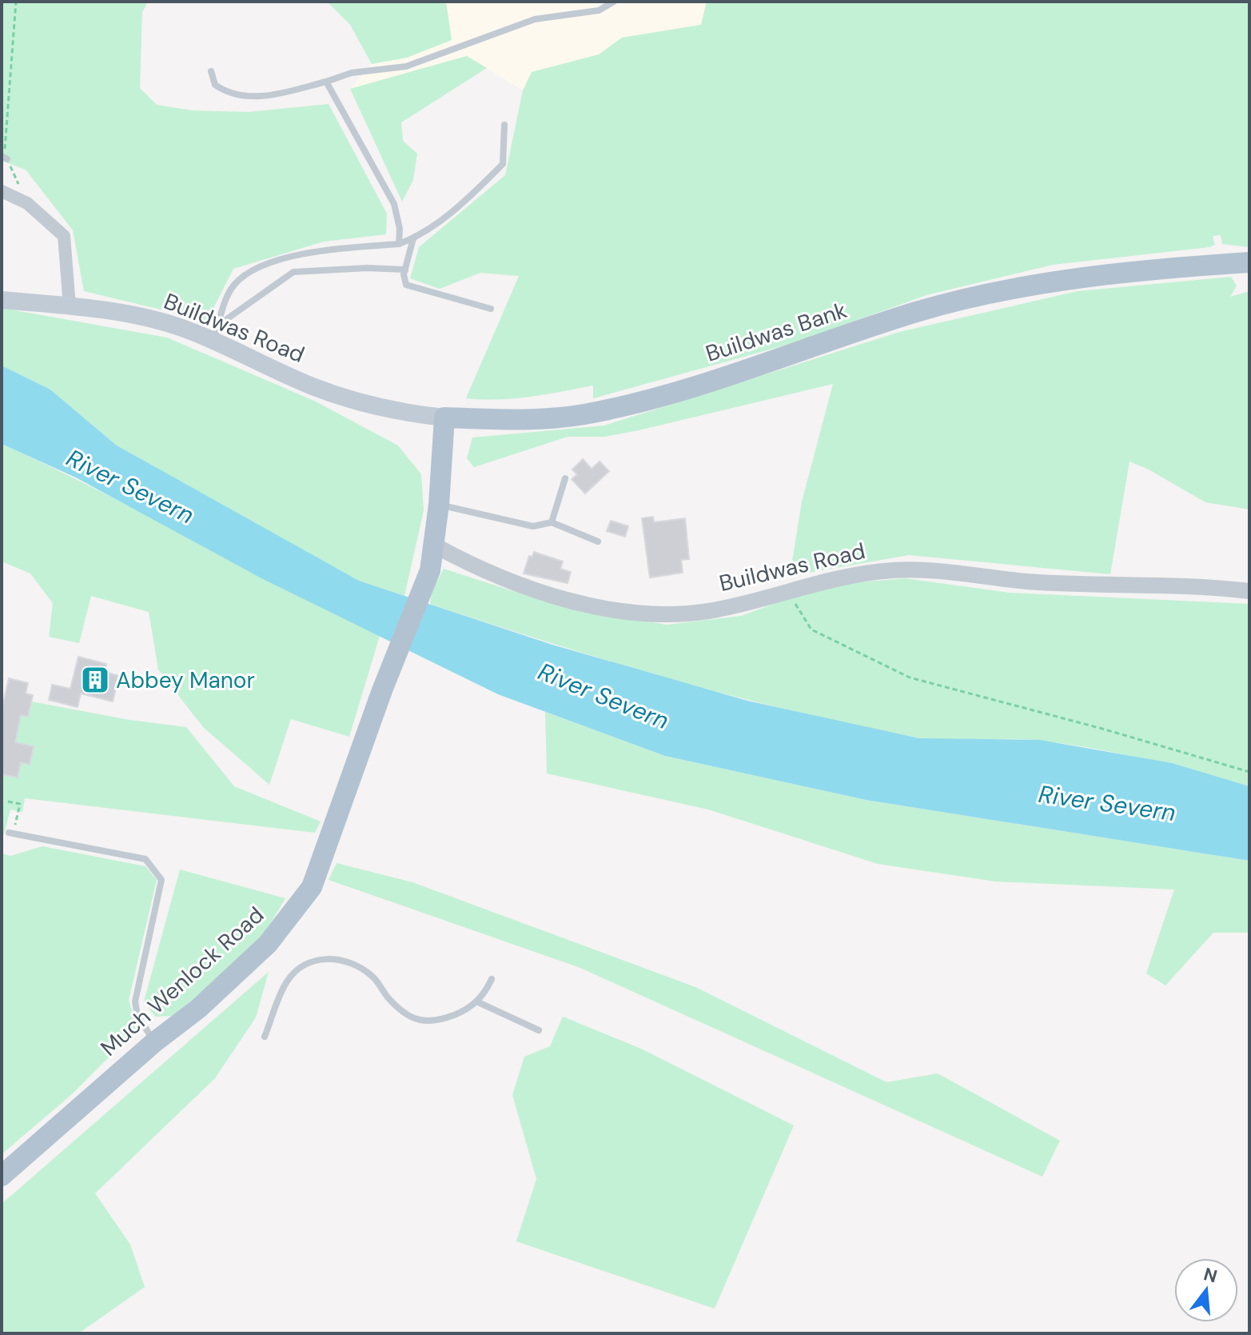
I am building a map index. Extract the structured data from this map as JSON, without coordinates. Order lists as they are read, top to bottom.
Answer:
{
  "streets": {
    "main road": ["Buildwas Road", "Buildwas Bank", "Much Wenlock Road"]
  },
  "crossings": [
    ["Buildwas Road", "Buildwas Bank"],
    ["Buildwas Road", "Much Wenlock Road"]
  ],
  "water": ["River Severn"],
  "places": {
    "building": ["Abbey Manor"]
  },
  "north": "top"
}
